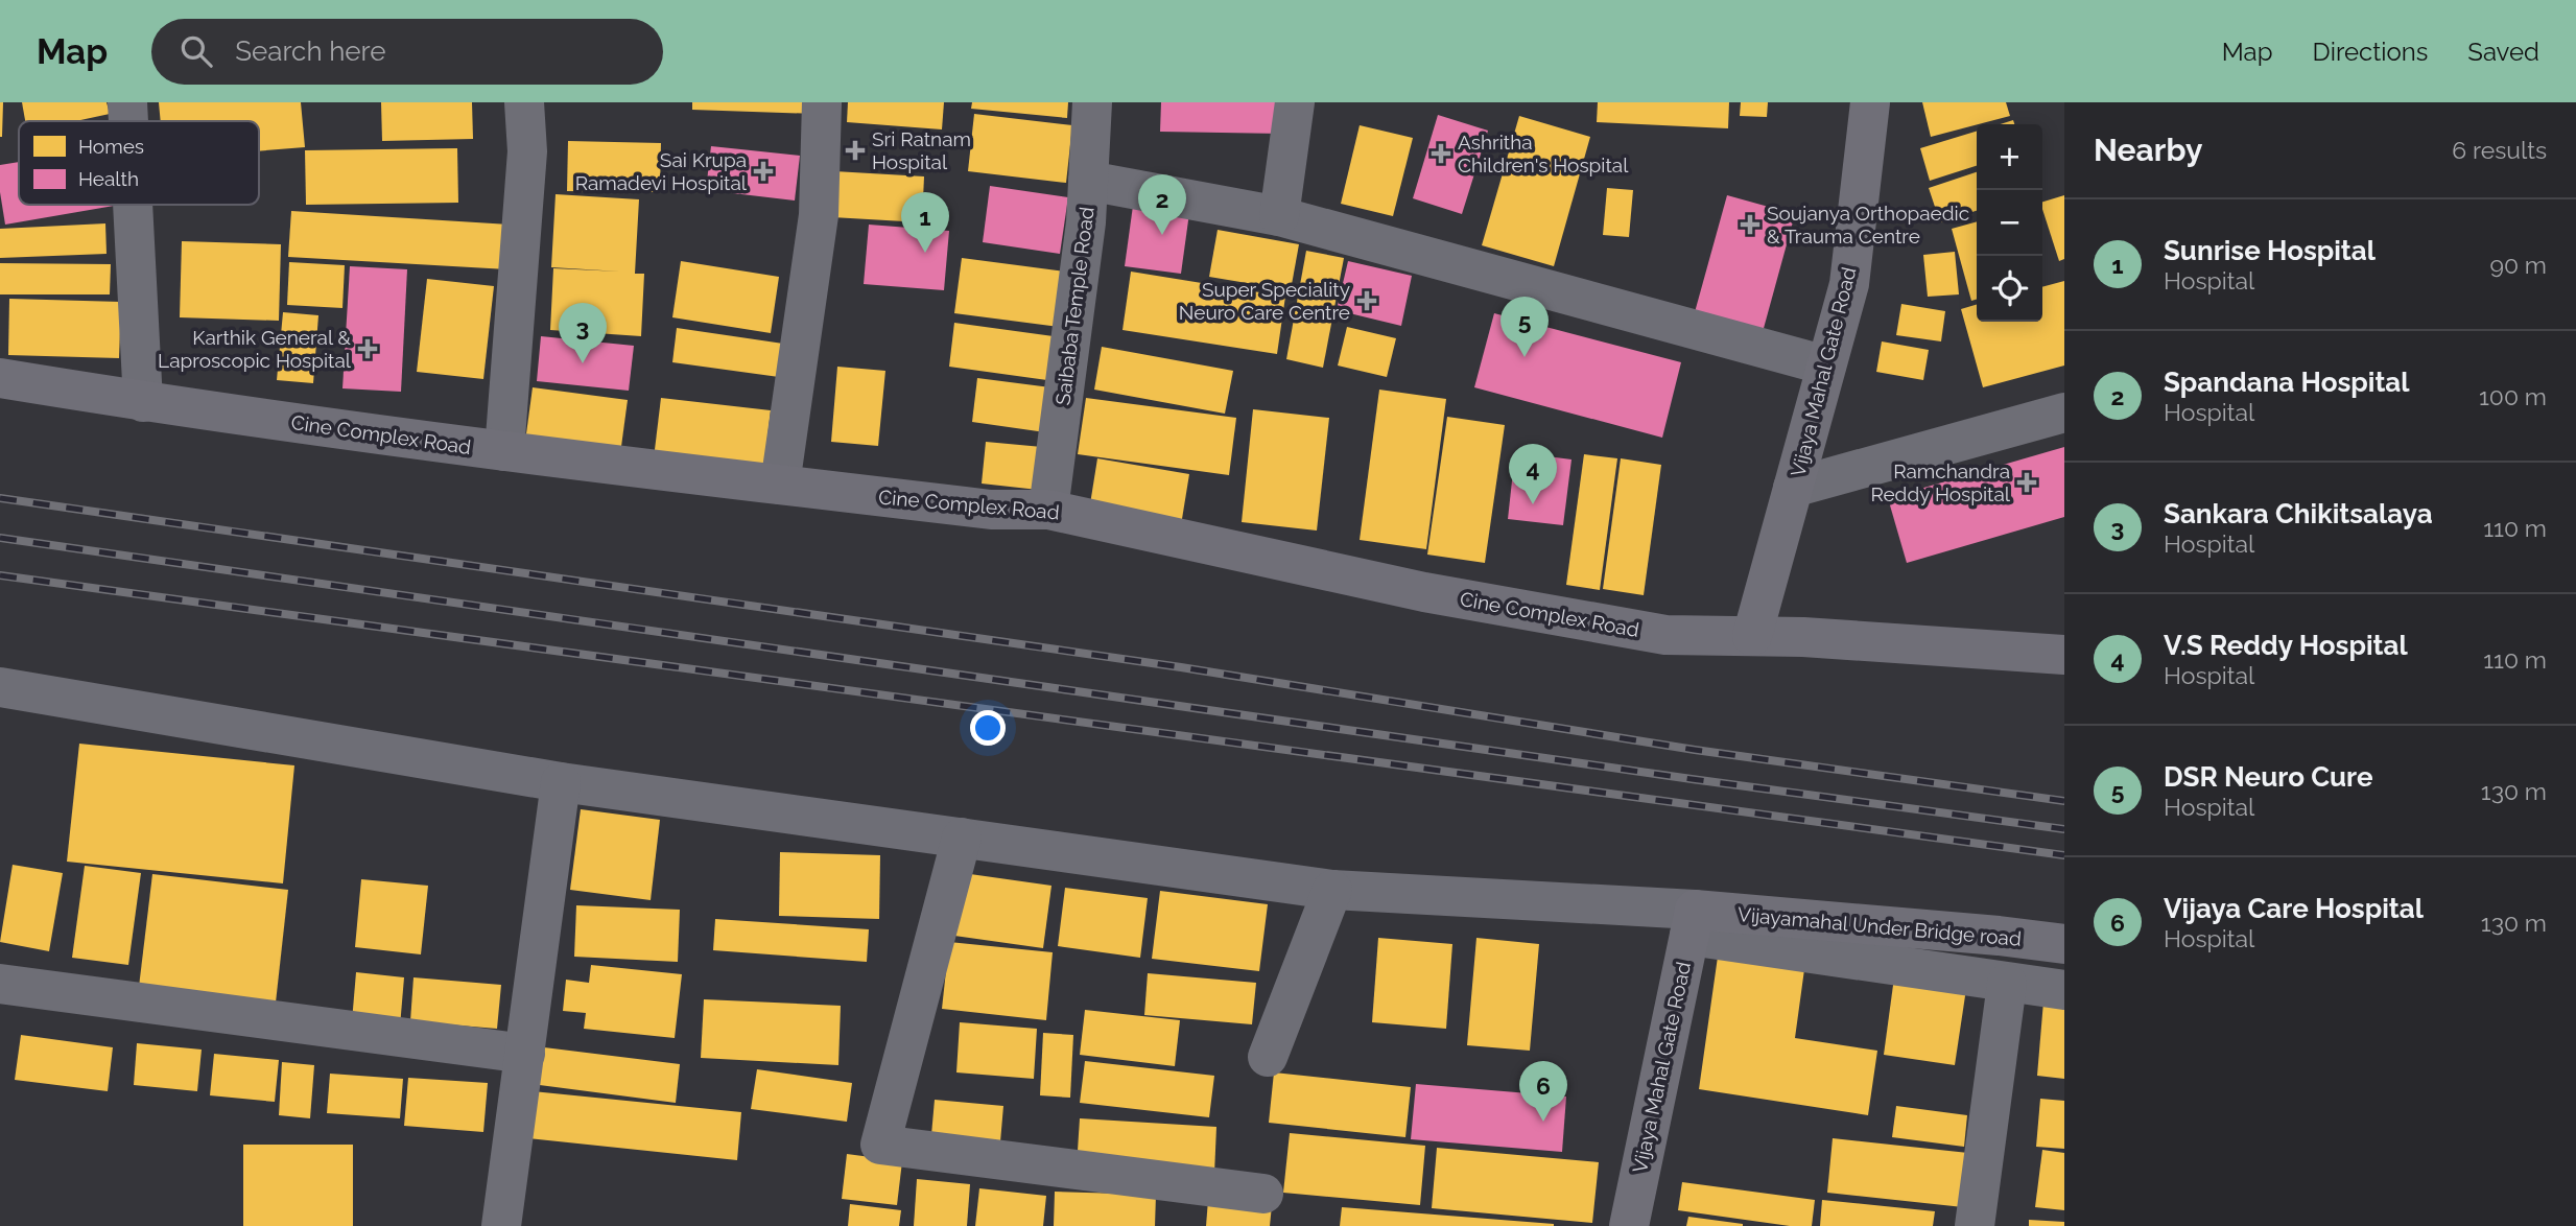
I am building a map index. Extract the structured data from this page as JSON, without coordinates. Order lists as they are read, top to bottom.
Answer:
{
  "streets": {
    "main road": ["Vijaya Mahal Gate Road", "Cine Complex Road", "Vijayamahal Under Bridge road"],
    "street": ["Saibaba Temple Road"]
  },
  "crossings": [
    ["Saibaba Temple Road", "Cine Complex Road"],
    ["Vijaya Mahal Gate Road", "Cine Complex Road"],
    ["Vijaya Mahal Gate Road", "Vijayamahal Under Bridge road"]
  ],
  "places": {
    "health": [
      "Sri Ratnam Hospital",
      "Ashritha Children's Hospital",
      "Sai Krupa Ramadevi Hospital",
      "Soujanya Orthopaedic & Trauma Centre",
      "Super Speciality Neuro Care Centre",
      "Karthik General & Laproscopic Hospital",
      "Ramchandra Reddy Hospital"
    ]
  },
  "legend": ["Homes", "Health"],
  "page": {
    "header": "Map",
    "search": "Search here",
    "nav": ["Map", "Directions", "Saved"],
    "heading": ["Nearby", "6 results"],
    "map_buttons": ["+", "−"],
    "pins": [
      "2",
      "1",
      "5",
      "3",
      "4",
      "6"
    ],
    "list": [
      {
        "mark": "1",
        "name": "Sunrise Hospital",
        "note": "Hospital",
        "value": "90 m"
      },
      {
        "mark": "2",
        "name": "Spandana Hospital",
        "note": "Hospital",
        "value": "100 m"
      },
      {
        "mark": "3",
        "name": "Sankara Chikitsalaya",
        "note": "Hospital",
        "value": "110 m"
      },
      {
        "mark": "4",
        "name": "V.S Reddy Hospital",
        "note": "Hospital",
        "value": "110 m"
      },
      {
        "mark": "5",
        "name": "DSR Neuro Cure",
        "note": "Hospital",
        "value": "130 m"
      },
      {
        "mark": "6",
        "name": "Vijaya Care Hospital",
        "note": "Hospital",
        "value": "130 m"
      }
    ]
  }
}
